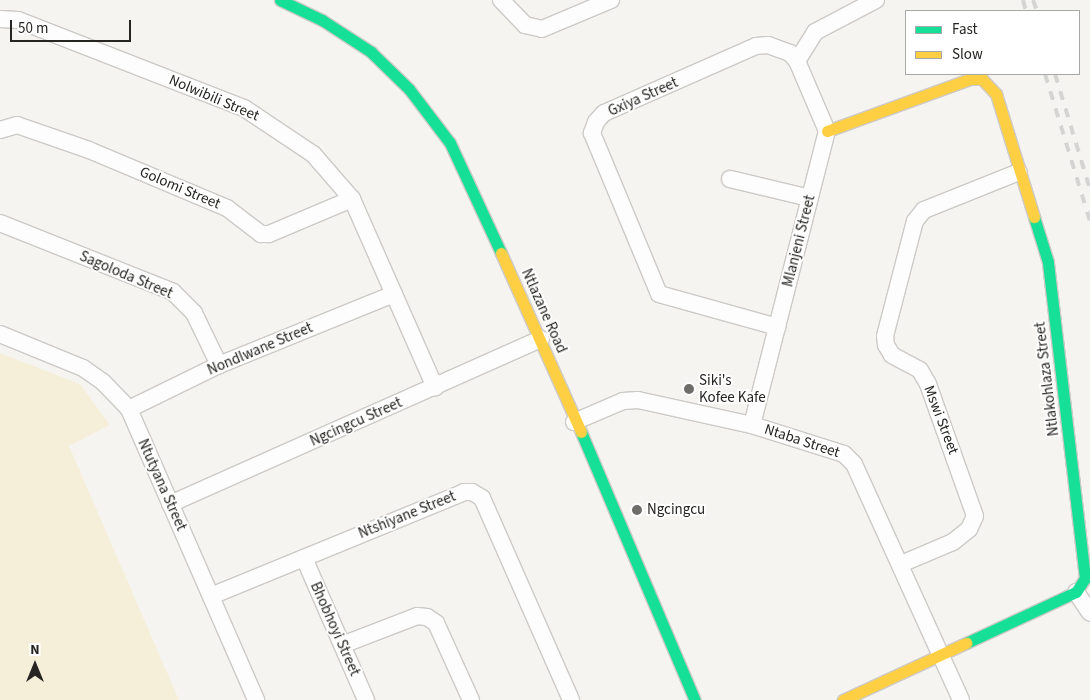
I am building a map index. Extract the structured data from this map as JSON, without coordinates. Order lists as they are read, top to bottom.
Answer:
{
  "streets": {
    "street": [
      "Gxiya Street",
      "Nolwibili Street",
      "Golomi Street",
      "Mlanjeni Street",
      "Sagoloda Street",
      "Ntlazane Road",
      "Nondlwane Street",
      "Ntlakohlaza Street",
      "Mswi Street",
      "Ngcingcu Street",
      "Ntaba Street",
      "Ntutyana Street",
      "Ntshiyane Street",
      "Bhobhoyi Street"
    ]
  },
  "crossings": [
    ["Gxiya Street", "Mlanjeni Street"],
    ["Nolwibili Street", "Golomi Street"],
    ["Nolwibili Street", "Nondlwane Street"],
    ["Nolwibili Street", "Ngcingcu Street"],
    ["Mlanjeni Street", "Ntlakohlaza Street"],
    ["Mlanjeni Street", "Ntaba Street"],
    ["Sagoloda Street", "Nondlwane Street"],
    ["Ntlazane Road", "Ngcingcu Street"],
    ["Ntlazane Road", "Ntaba Street"],
    ["Nondlwane Street", "Ntutyana Street"],
    ["Ntlakohlaza Street", "Mswi Street"],
    ["Mswi Street", "Ntaba Street"],
    ["Ngcingcu Street", "Ntutyana Street"],
    ["Ntutyana Street", "Ntshiyane Street"],
    ["Ntshiyane Street", "Bhobhoyi Street"]
  ],
  "places": ["Siki's Kofee Kafe", "Ngcingcu"],
  "legend": ["Fast", "Slow"],
  "scale_bar": "50 m",
  "north": "top"
}
